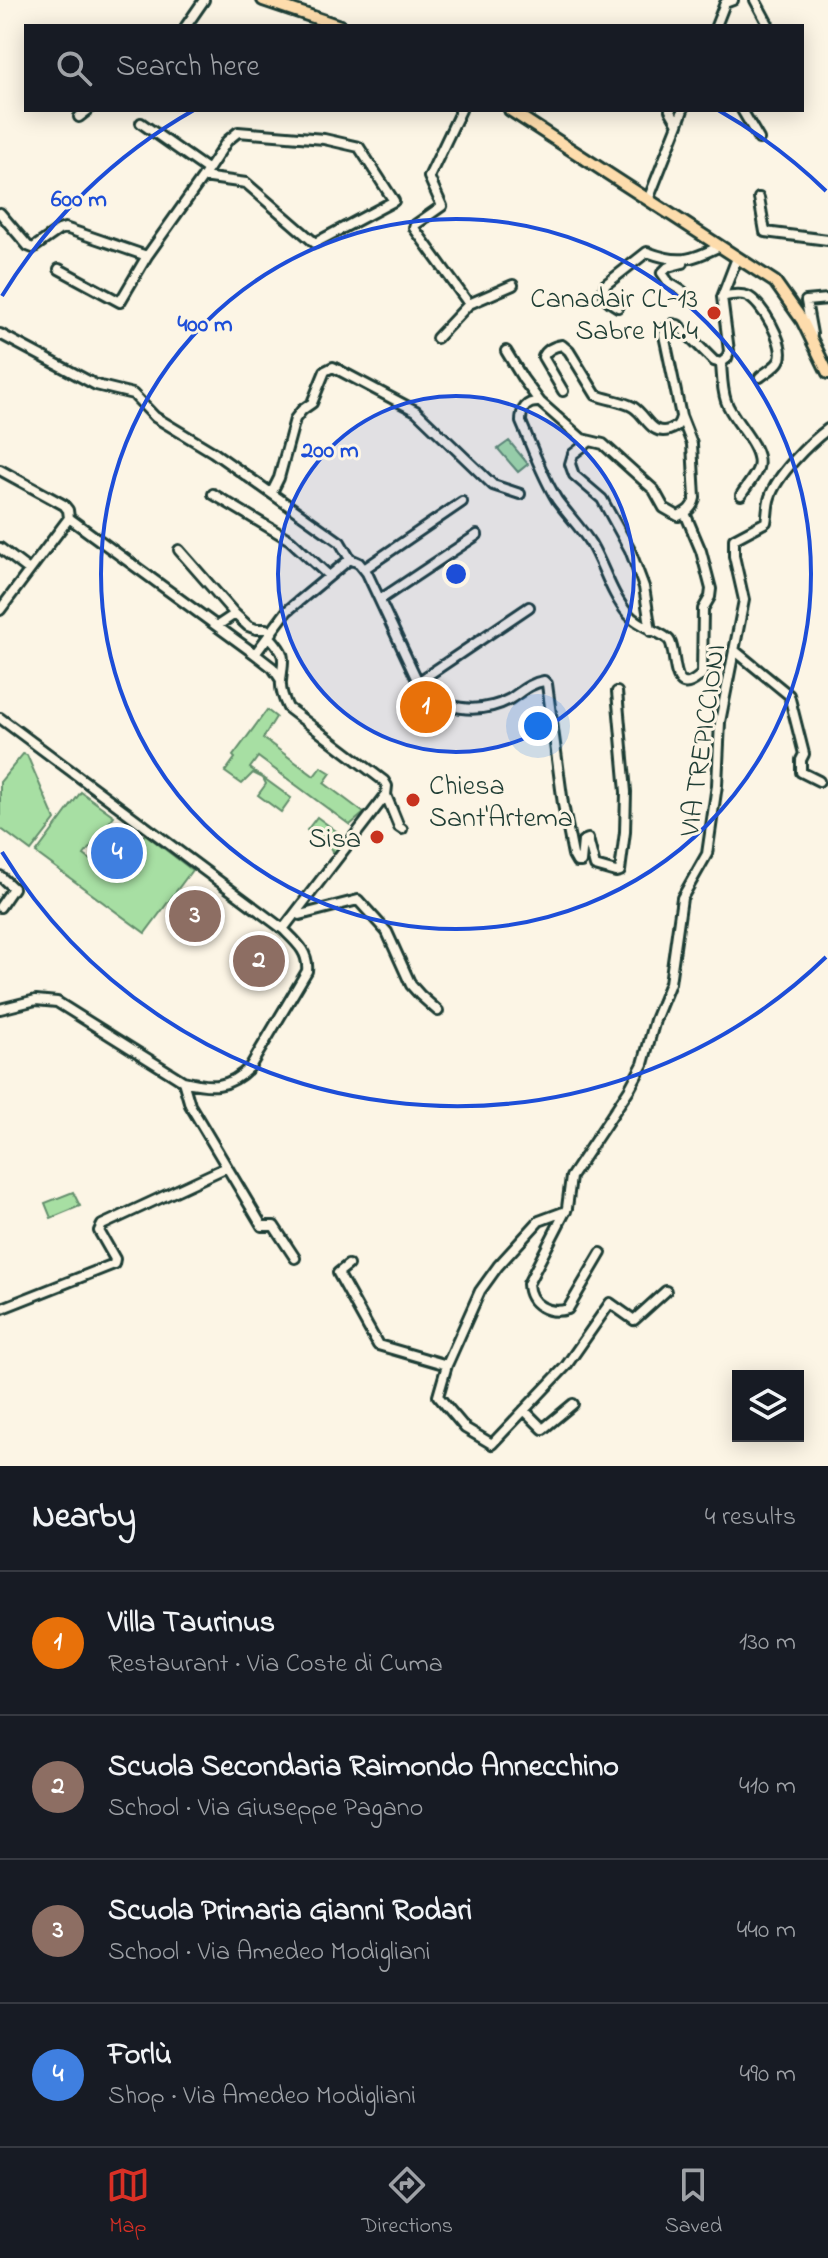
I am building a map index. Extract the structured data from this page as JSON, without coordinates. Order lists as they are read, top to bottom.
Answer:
{
  "streets": {
    "street": ["VIA TREPICCIONI"]
  },
  "places": ["Canadair CL-13 Sabre Mk.4", "Chiesa Sant'Artema", "Sisa"],
  "page": {
    "search": "Search here",
    "pins": [
      "1",
      "4",
      "3",
      "2"
    ],
    "heading": ["Nearby", "4 results"],
    "list": [
      {
        "mark": "1",
        "name": "Villa Taurinus",
        "note": "Restaurant · Via Coste di Cuma",
        "value": "130 m"
      },
      {
        "mark": "2",
        "name": "Scuola Secondaria Raimondo Annecchino",
        "note": "School · Via Giuseppe Pagano",
        "value": "410 m"
      },
      {
        "mark": "3",
        "name": "Scuola Primaria Gianni Rodari",
        "note": "School · Via Amedeo Modigliani",
        "value": "440 m"
      },
      {
        "mark": "4",
        "name": "Forlù",
        "note": "Shop · Via Amedeo Modigliani",
        "value": "490 m"
      }
    ],
    "nav": ["Map", "Directions", "Saved"]
  },
  "rings": ["600 m", "400 m", "200 m"]
}
